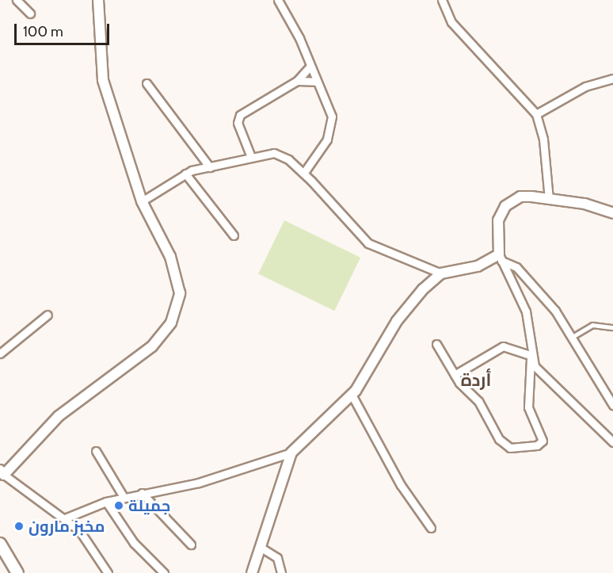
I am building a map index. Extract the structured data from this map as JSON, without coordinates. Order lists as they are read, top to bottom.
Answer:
{
  "districts": ["أردة"],
  "places": ["جميلة", "مخبز مارون"],
  "scale_bar": "100 m"
}
